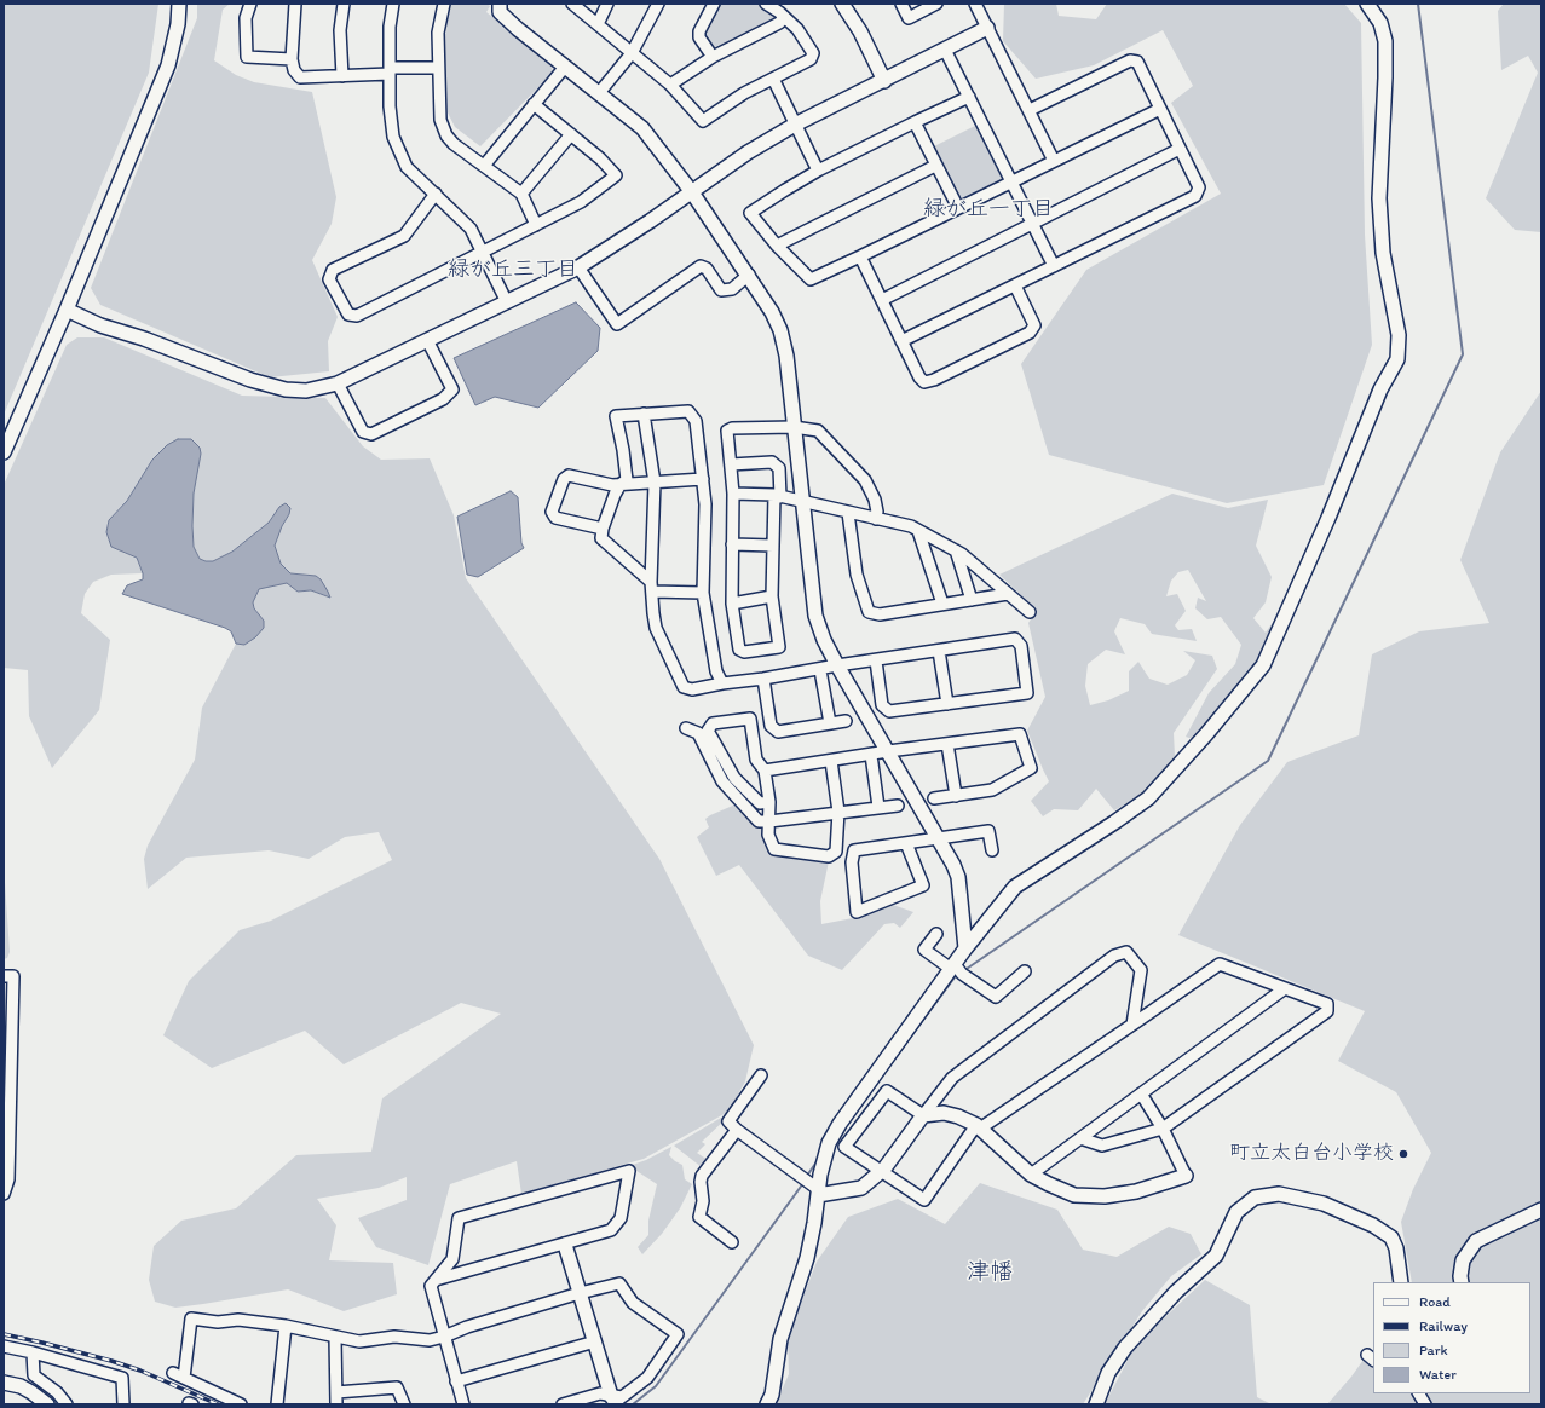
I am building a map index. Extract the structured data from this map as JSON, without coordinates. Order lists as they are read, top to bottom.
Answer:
{
  "districts": ["緑が丘一丁目", "緑が丘三丁目", "津幡"],
  "places": ["町立太白台小学校"],
  "legend": [
    "Road",
    "Railway",
    "Park",
    "Water"
  ]
}
